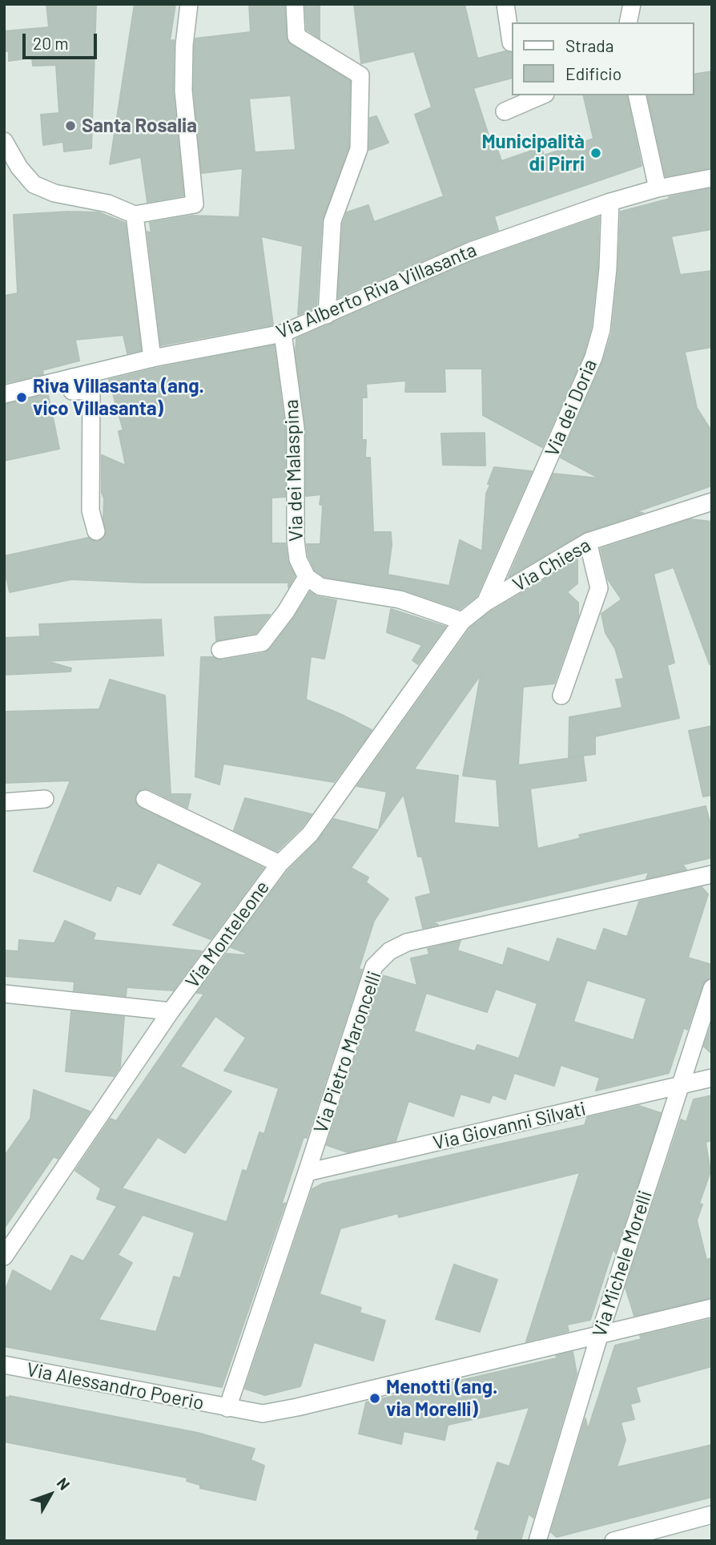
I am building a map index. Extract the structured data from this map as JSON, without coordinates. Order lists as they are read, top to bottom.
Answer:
{
  "streets": {
    "street": [
      "Via Alberto Riva Villasanta",
      "Via dei Doria",
      "Via dei Malaspina",
      "Via Chiesa",
      "Via Monteleone",
      "Via Pietro Maroncelli",
      "Via Giovanni Silvati",
      "Via Michele Morelli",
      "Via Alessandro Poerio"
    ]
  },
  "crossings": [
    ["Via Alberto Riva Villasanta", "Via dei Doria"],
    ["Via Alberto Riva Villasanta", "Via dei Malaspina"],
    ["Via dei Doria", "Via Chiesa"],
    ["Via Chiesa", "Via Monteleone"],
    ["Via Pietro Maroncelli", "Via Giovanni Silvati"],
    ["Via Pietro Maroncelli", "Via Alessandro Poerio"],
    ["Via Giovanni Silvati", "Via Michele Morelli"],
    ["Via Michele Morelli", "Via Alessandro Poerio"]
  ],
  "places": [
    "Santa Rosalia",
    "Municipalità di Pirri",
    "Riva Villasanta (ang. vico Villasanta)",
    "Menotti (ang. via Morelli)"
  ],
  "legend": ["Strada", "Edificio"],
  "scale_bar": "20 m",
  "north": "top right"
}
